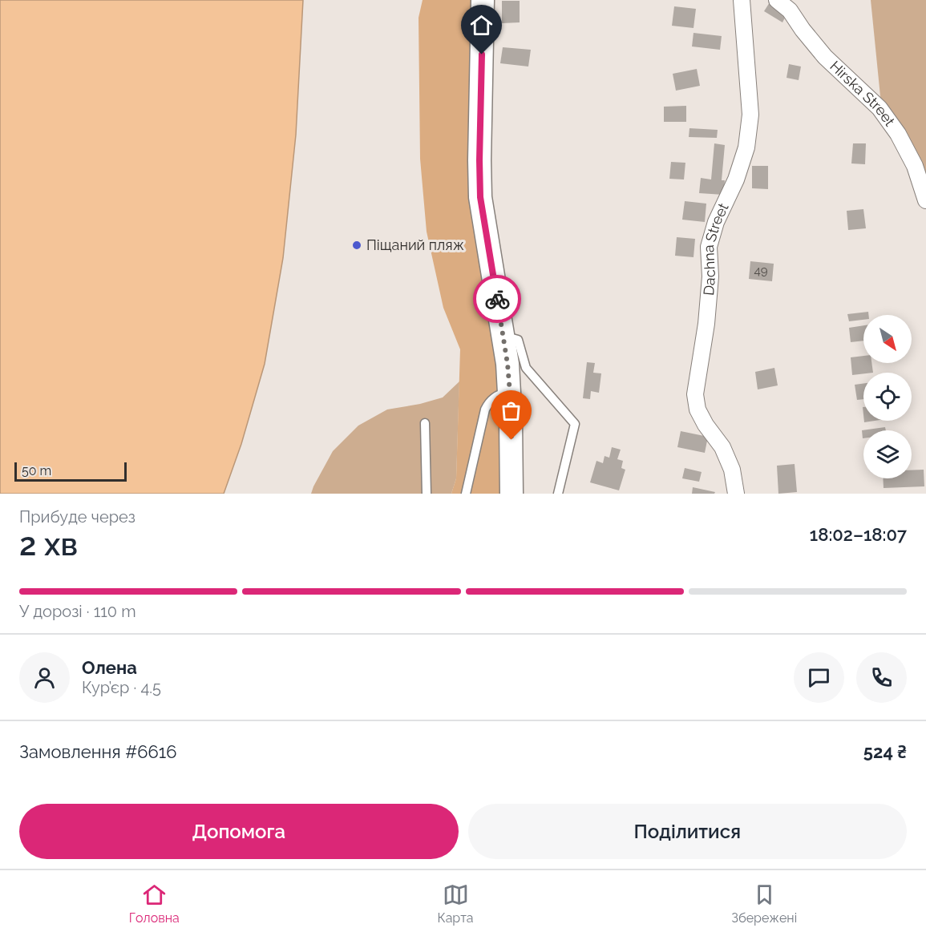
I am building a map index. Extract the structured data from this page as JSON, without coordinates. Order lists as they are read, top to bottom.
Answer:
{
  "streets": {
    "street": ["Hirska Street", "Dachna Street"]
  },
  "places": ["Піщаний пляж"],
  "house_numbers": ["49"],
  "scale_bar": "50 m",
  "north": "bottom right",
  "page": {
    "scale": "50 m",
    "heading": ["2 хв", "Прибуде через", "18:02–18:07"],
    "panel": [
      "Олена",
      "Кур’єр · 4.5",
      "Замовлення #6616",
      "524 ₴"
    ],
    "bar": "У дорозі · 110 m",
    "buttons": ["Допомога", "Поділитися"],
    "tabs": ["Головна", "Карта", "Збережені"]
  }
}
